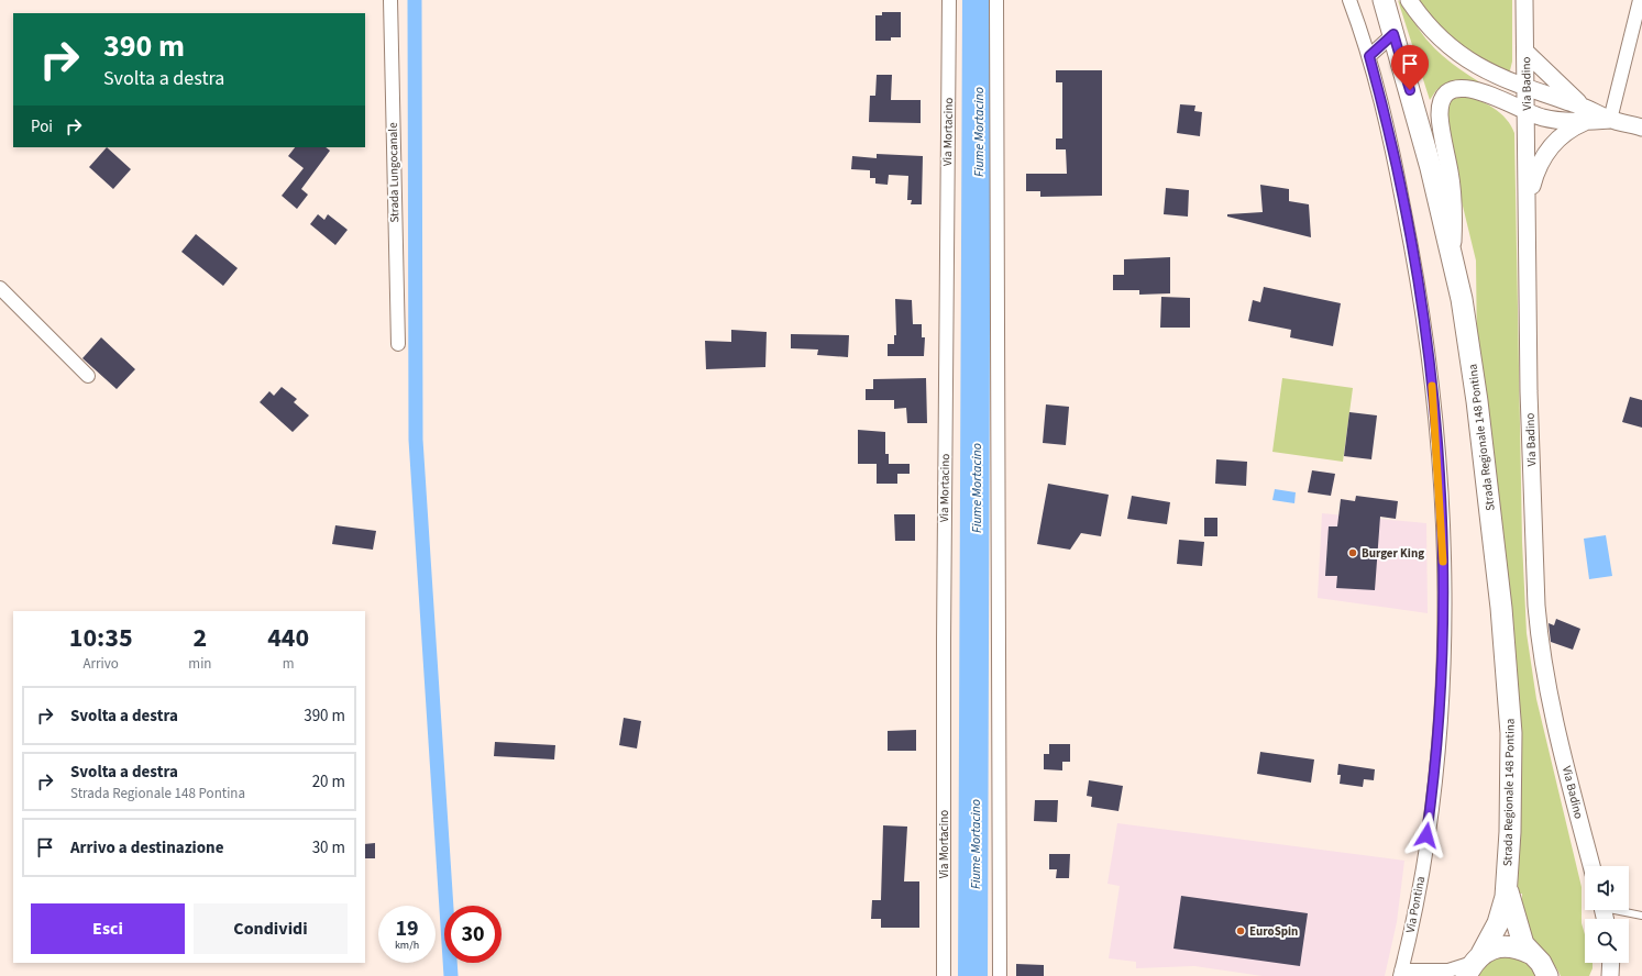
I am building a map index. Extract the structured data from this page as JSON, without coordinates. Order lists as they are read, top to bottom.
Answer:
{
  "streets": {
    "main road": ["Strada Regionale 148 Pontina"],
    "street": [
      "Via Badino",
      "Via Mortacino",
      "Strada Lungocanale",
      "Via Pontina"
    ]
  },
  "water": ["Fiume Mortacino"],
  "places": ["Burger King", "EuroSpin"],
  "page": {
    "turn": ["390 m", "Svolta a destra"],
    "then": "Poi",
    "eta": [
      "10:35",
      "Arrivo",
      "2",
      "min",
      "440",
      "m"
    ],
    "list": [
      {
        "name": "Svolta a destra",
        "value": "390 m"
      },
      {
        "name": "Svolta a destra",
        "note": "Strada Regionale 148 Pontina",
        "value": "20 m"
      },
      {
        "name": "Arrivo a destinazione",
        "value": "30 m"
      }
    ],
    "buttons": ["Esci", "Condividi"],
    "speed": "19 km/h",
    "limit": "30"
  }
}
